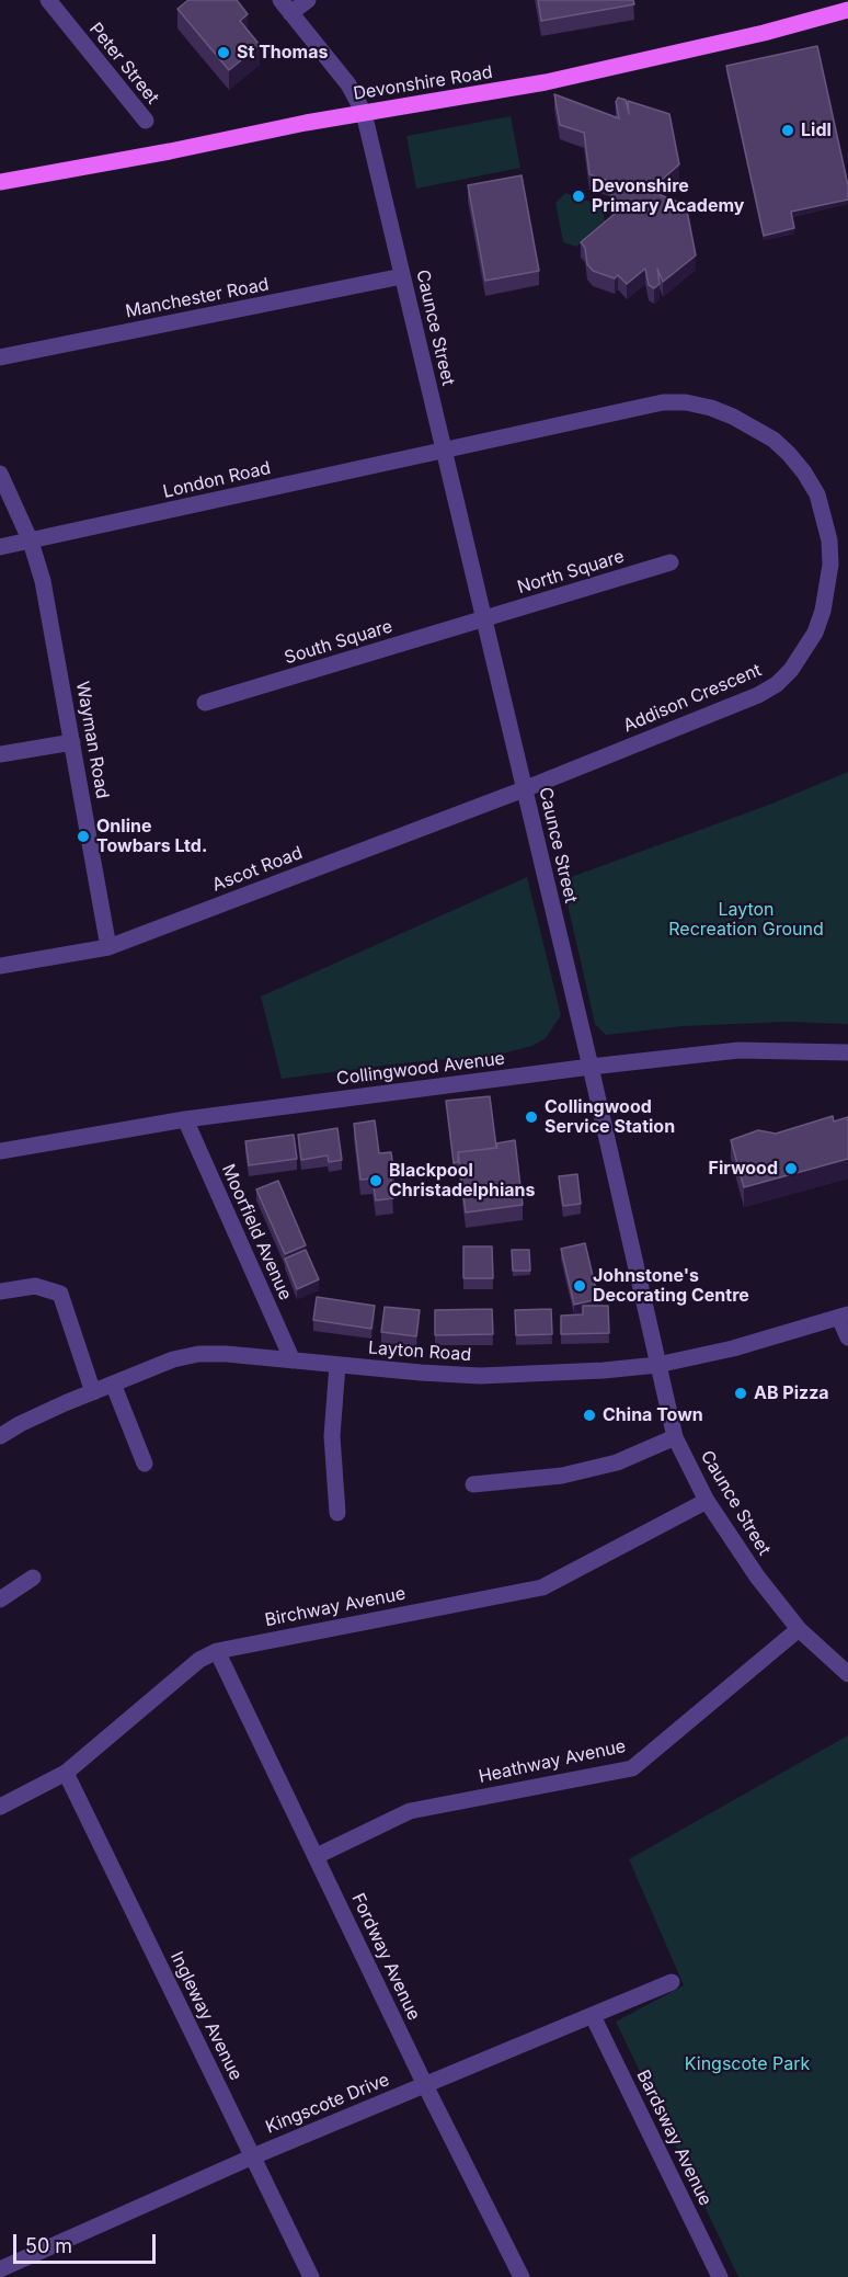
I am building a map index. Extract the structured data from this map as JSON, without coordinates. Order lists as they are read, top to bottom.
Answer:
{
  "streets": {
    "main road": ["Devonshire Road"],
    "street": [
      "Peter Street",
      "Manchester Road",
      "Caunce Street",
      "London Road",
      "North Square",
      "South Square",
      "Addison Crescent",
      "Wayman Road",
      "Ascot Road",
      "Collingwood Avenue",
      "Moorfield Avenue",
      "Layton Road",
      "Birchway Avenue",
      "Heathway Avenue",
      "Fordway Avenue",
      "Ingleway Avenue",
      "Kingscote Drive",
      "Bardsway Avenue"
    ]
  },
  "crossings": [
    ["Devonshire Road", "Caunce Street"],
    ["Manchester Road", "Caunce Street"],
    ["Caunce Street", "London Road"],
    ["Caunce Street", "North Square"],
    ["Caunce Street", "South Square"],
    ["Caunce Street", "Addison Crescent"],
    ["Caunce Street", "Ascot Road"],
    ["Caunce Street", "Collingwood Avenue"],
    ["Caunce Street", "Layton Road"],
    ["Caunce Street", "Birchway Avenue"],
    ["Caunce Street", "Heathway Avenue"],
    ["London Road", "Addison Crescent"],
    ["London Road", "Wayman Road"],
    ["North Square", "South Square"],
    ["Addison Crescent", "Ascot Road"],
    ["Wayman Road", "Ascot Road"],
    ["Collingwood Avenue", "Moorfield Avenue"],
    ["Moorfield Avenue", "Layton Road"],
    ["Birchway Avenue", "Fordway Avenue"],
    ["Birchway Avenue", "Ingleway Avenue"],
    ["Heathway Avenue", "Fordway Avenue"],
    ["Fordway Avenue", "Kingscote Drive"],
    ["Ingleway Avenue", "Kingscote Drive"],
    ["Kingscote Drive", "Bardsway Avenue"]
  ],
  "parks": ["Layton Recreation Ground", "Kingscote Park"],
  "places": [
    "St Thomas",
    "Lidl",
    "Devonshire Primary Academy",
    "Online Towbars Ltd.",
    "Collingwood Service Station",
    "Firwood",
    "Blackpool Christadelphians",
    "Johnstone's Decorating Centre",
    "AB Pizza",
    "China Town"
  ],
  "scale_bar": "50 m"
}
